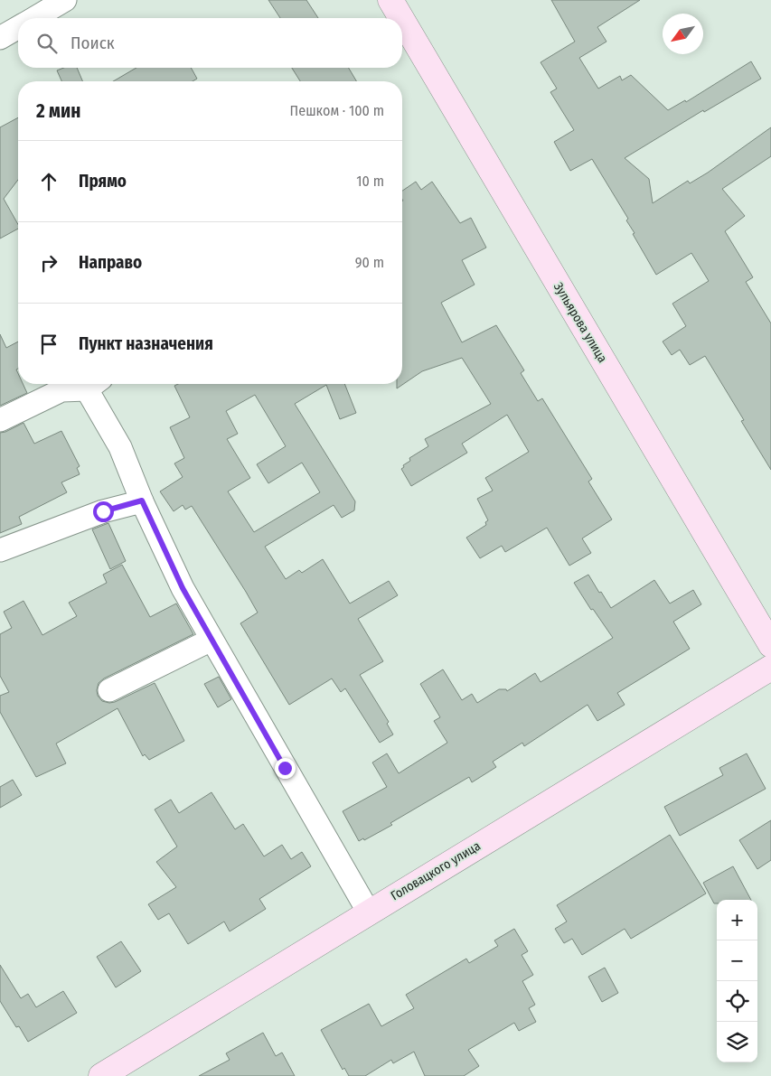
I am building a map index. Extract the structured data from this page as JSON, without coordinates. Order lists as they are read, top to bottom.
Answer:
{
  "streets": {
    "main road": ["Зульярова улица", "Головацкого улица"]
  },
  "north": "bottom left",
  "page": {
    "search": "Поиск",
    "heading": ["2 мин", "Пешком · 100 m"],
    "list": [
      ["Прямо", "10 m"],
      ["Направо", "90 m"],
      "Пункт назначения"
    ],
    "map_buttons": ["+", "−"]
  }
}
